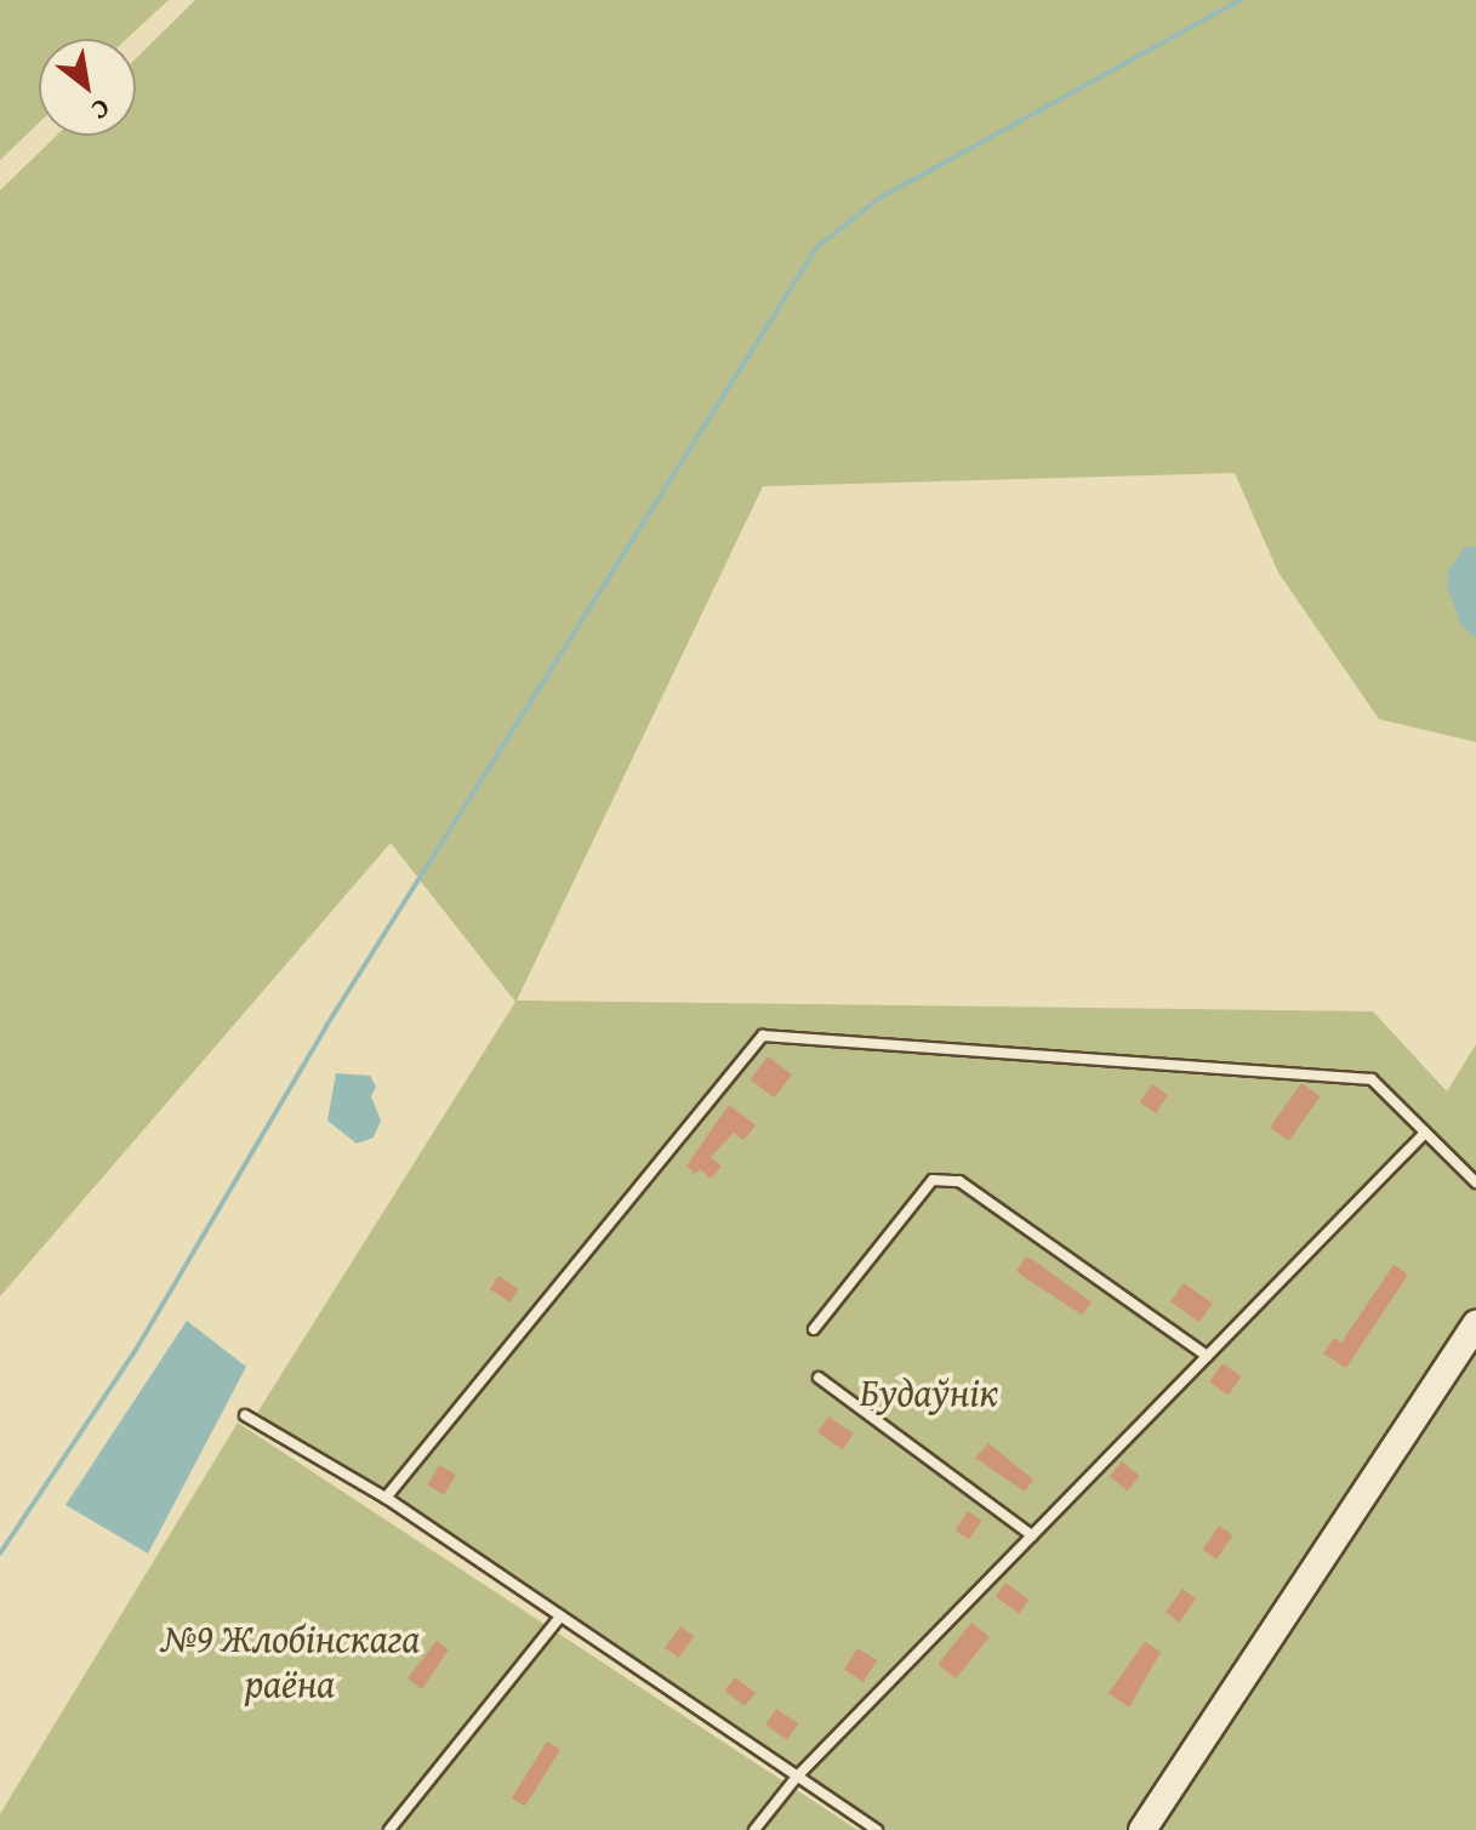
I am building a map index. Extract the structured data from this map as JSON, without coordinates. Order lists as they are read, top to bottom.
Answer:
{
  "parks": ["Будаўнік", "№9 Жлобінскага раёна"],
  "north": "bottom right"
}
